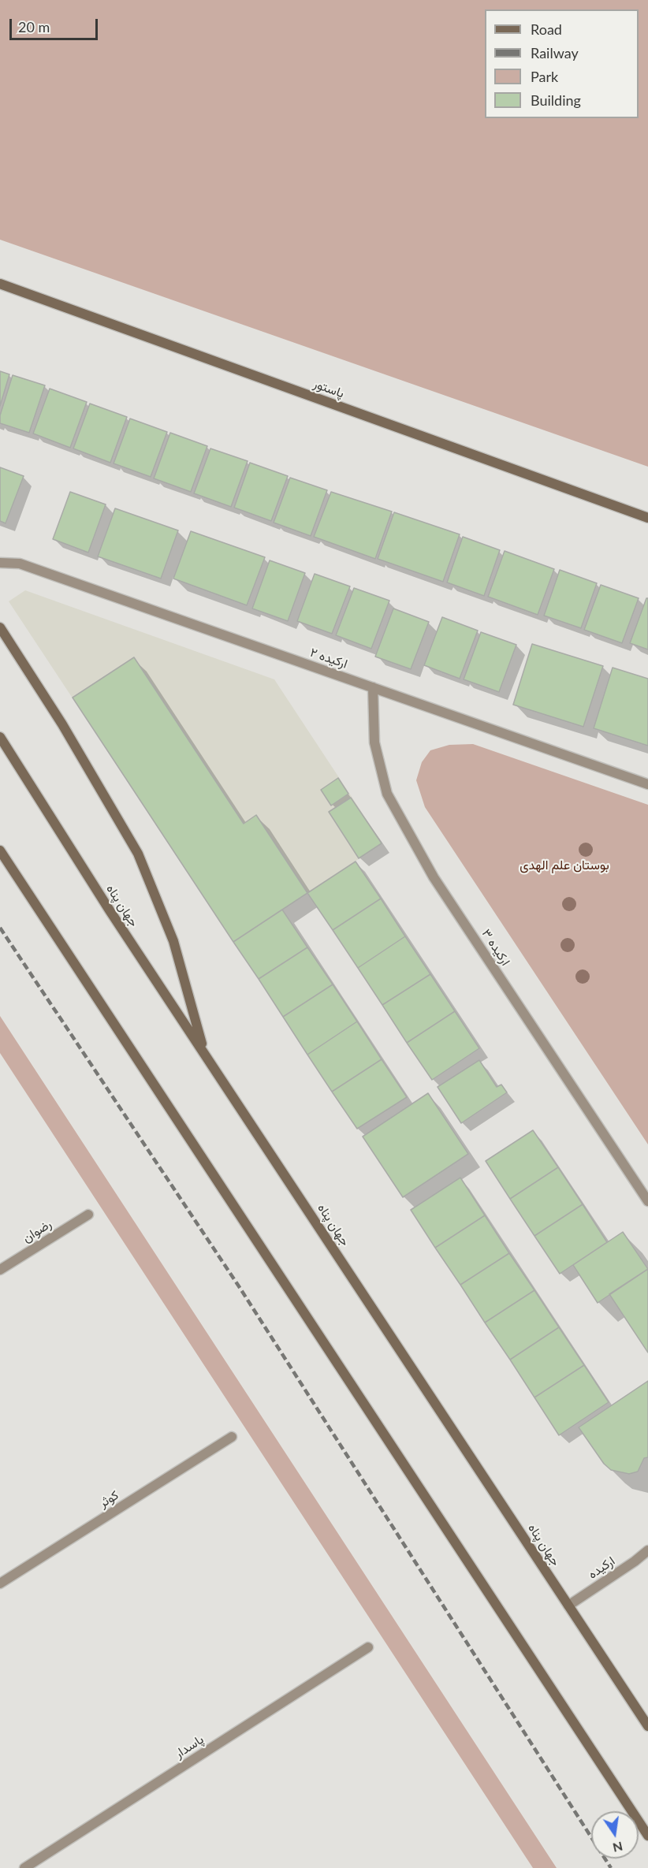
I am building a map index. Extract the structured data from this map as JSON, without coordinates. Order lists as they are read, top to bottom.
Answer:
{
  "streets": {
    "main road": ["پاستور", "جهان پناه"],
    "street": [
      "ارکیده ۲",
      "ارکیده ۳",
      "رضوان",
      "کوثر",
      "ارکیده",
      "پاسدار"
    ]
  },
  "crossings": [
    ["ارکیده ۲", "ارکیده ۳"],
    ["جهان پناه", "ارکیده"]
  ],
  "parks": ["بوستان علم الهدی"],
  "legend": [
    "Road",
    "Railway",
    "Park",
    "Building"
  ],
  "scale_bar": "20 m",
  "north": "bottom"
}
